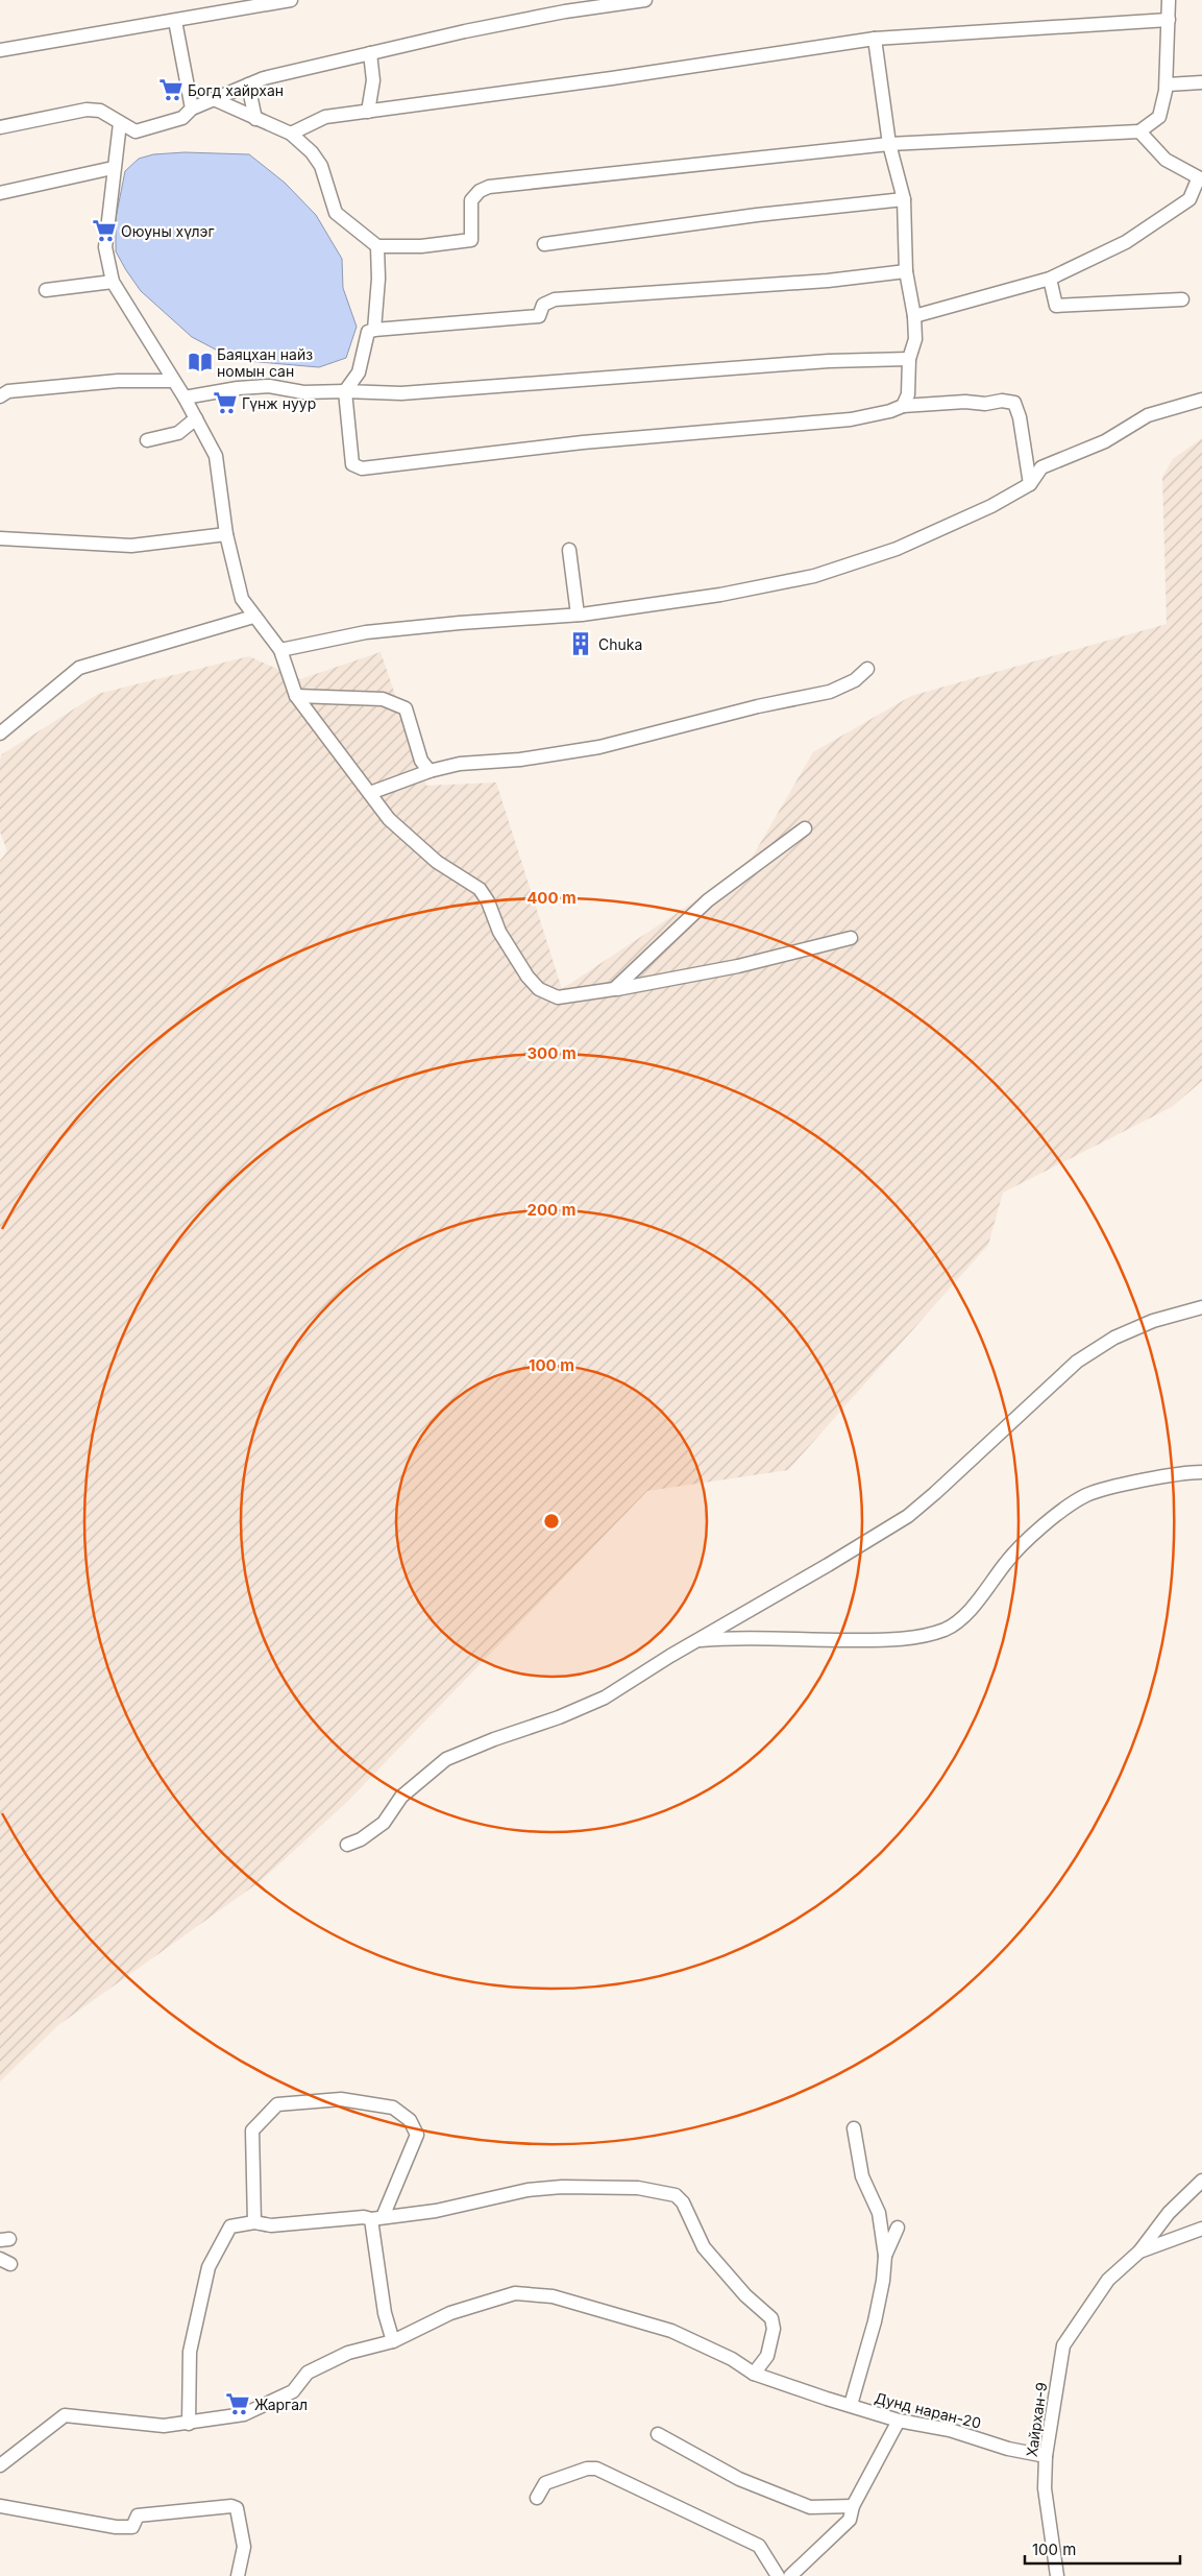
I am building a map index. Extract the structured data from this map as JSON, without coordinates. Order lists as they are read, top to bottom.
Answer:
{
  "streets": {
    "street": ["Дунд наран-20", "Хайрхан-9"]
  },
  "crossings": [
    ["Дунд наран-20", "Хайрхан-9"]
  ],
  "places": {
    "supermarket": [
      "Богд хайрхан",
      "Оюуны хүлэг",
      "Гүнж нуур",
      "Жаргал"
    ],
    "library": ["Баяцхан найз номын сан"],
    "building": ["Chuka"]
  },
  "scale_bar": "100 m",
  "rings": [
    "400 m",
    "300 m",
    "200 m",
    "100 m"
  ]
}
